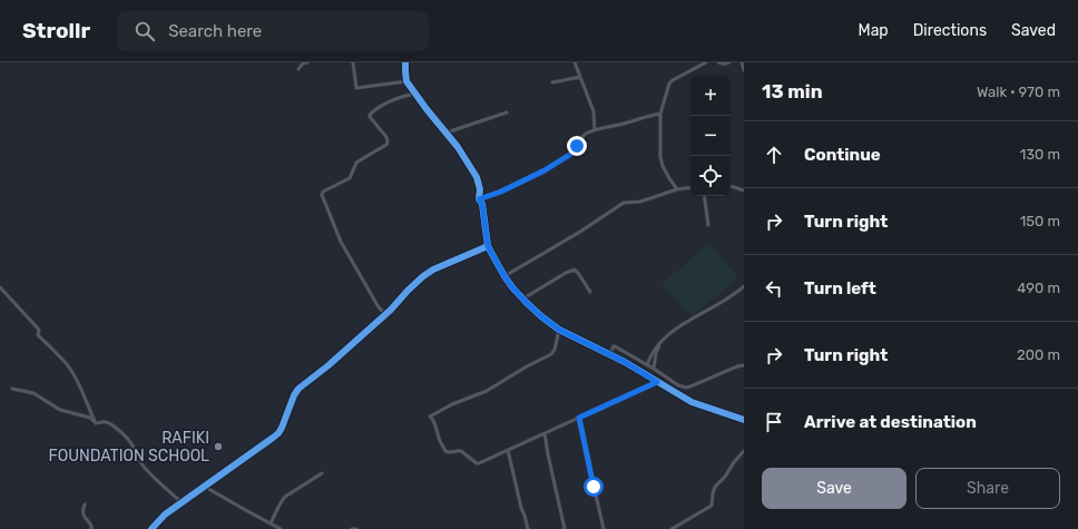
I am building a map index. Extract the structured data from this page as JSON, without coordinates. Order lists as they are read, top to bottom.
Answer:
{
  "places": ["RAFIKI FOUNDATION SCHOOL"],
  "page": {
    "header": "Strollr",
    "search": "Search here",
    "nav": ["Map", "Directions", "Saved"],
    "heading": ["13 min", "Walk · 970 m"],
    "map_buttons": ["+", "−"],
    "list": [
      ["Continue", "130 m"],
      ["Turn right", "150 m"],
      ["Turn left", "490 m"],
      ["Turn right", "200 m"],
      "Arrive at destination"
    ],
    "buttons": ["Save", "Share"]
  }
}
